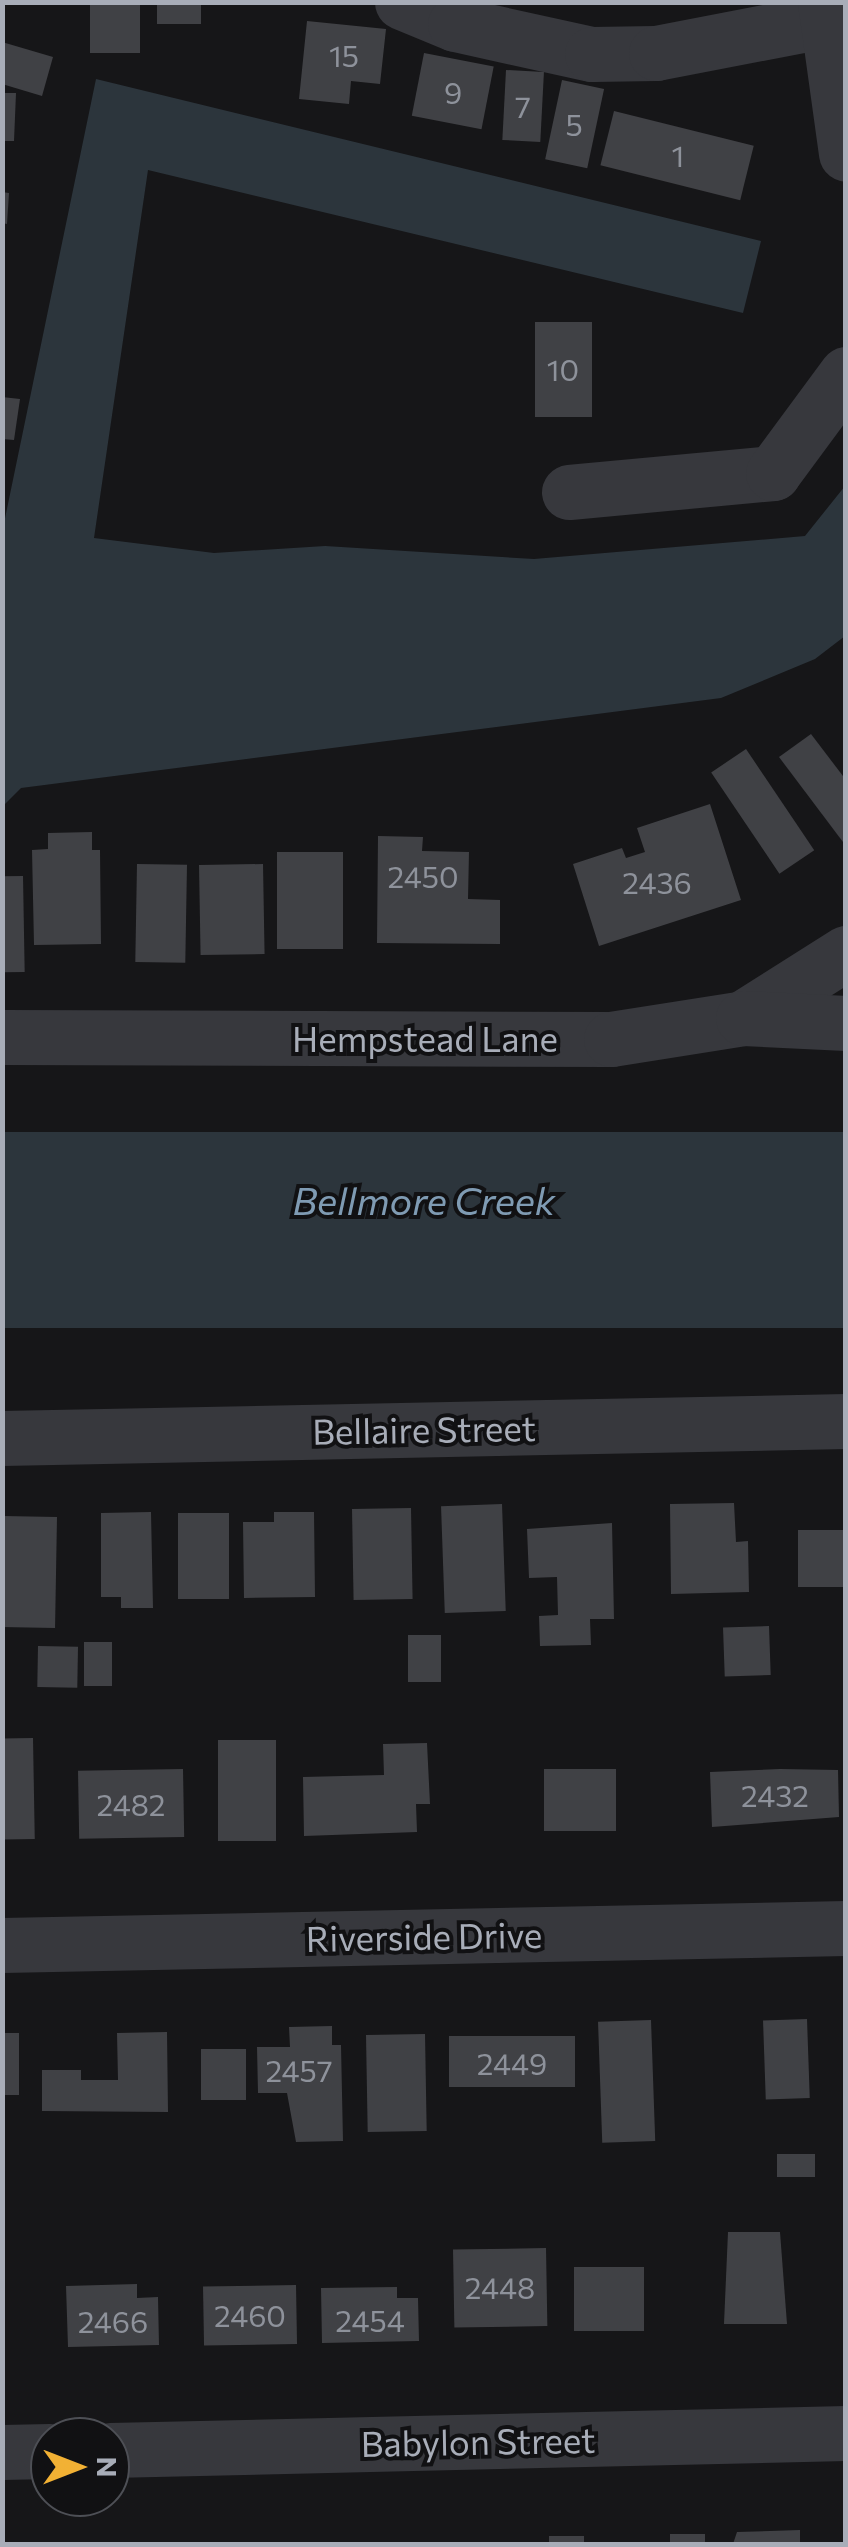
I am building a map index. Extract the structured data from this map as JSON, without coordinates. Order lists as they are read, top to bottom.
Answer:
{
  "streets": {
    "street": [
      "Hempstead Lane",
      "Bellaire Street",
      "Riverside Drive",
      "Babylon Street"
    ]
  },
  "water": ["Bellmore Creek"],
  "house_numbers": [
    "15",
    "9",
    "7",
    "5",
    "1",
    "10",
    "2450",
    "2436",
    "2432",
    "2482",
    "2449",
    "2457",
    "2448",
    "2460",
    "2454",
    "2466"
  ],
  "north": "right"
}
